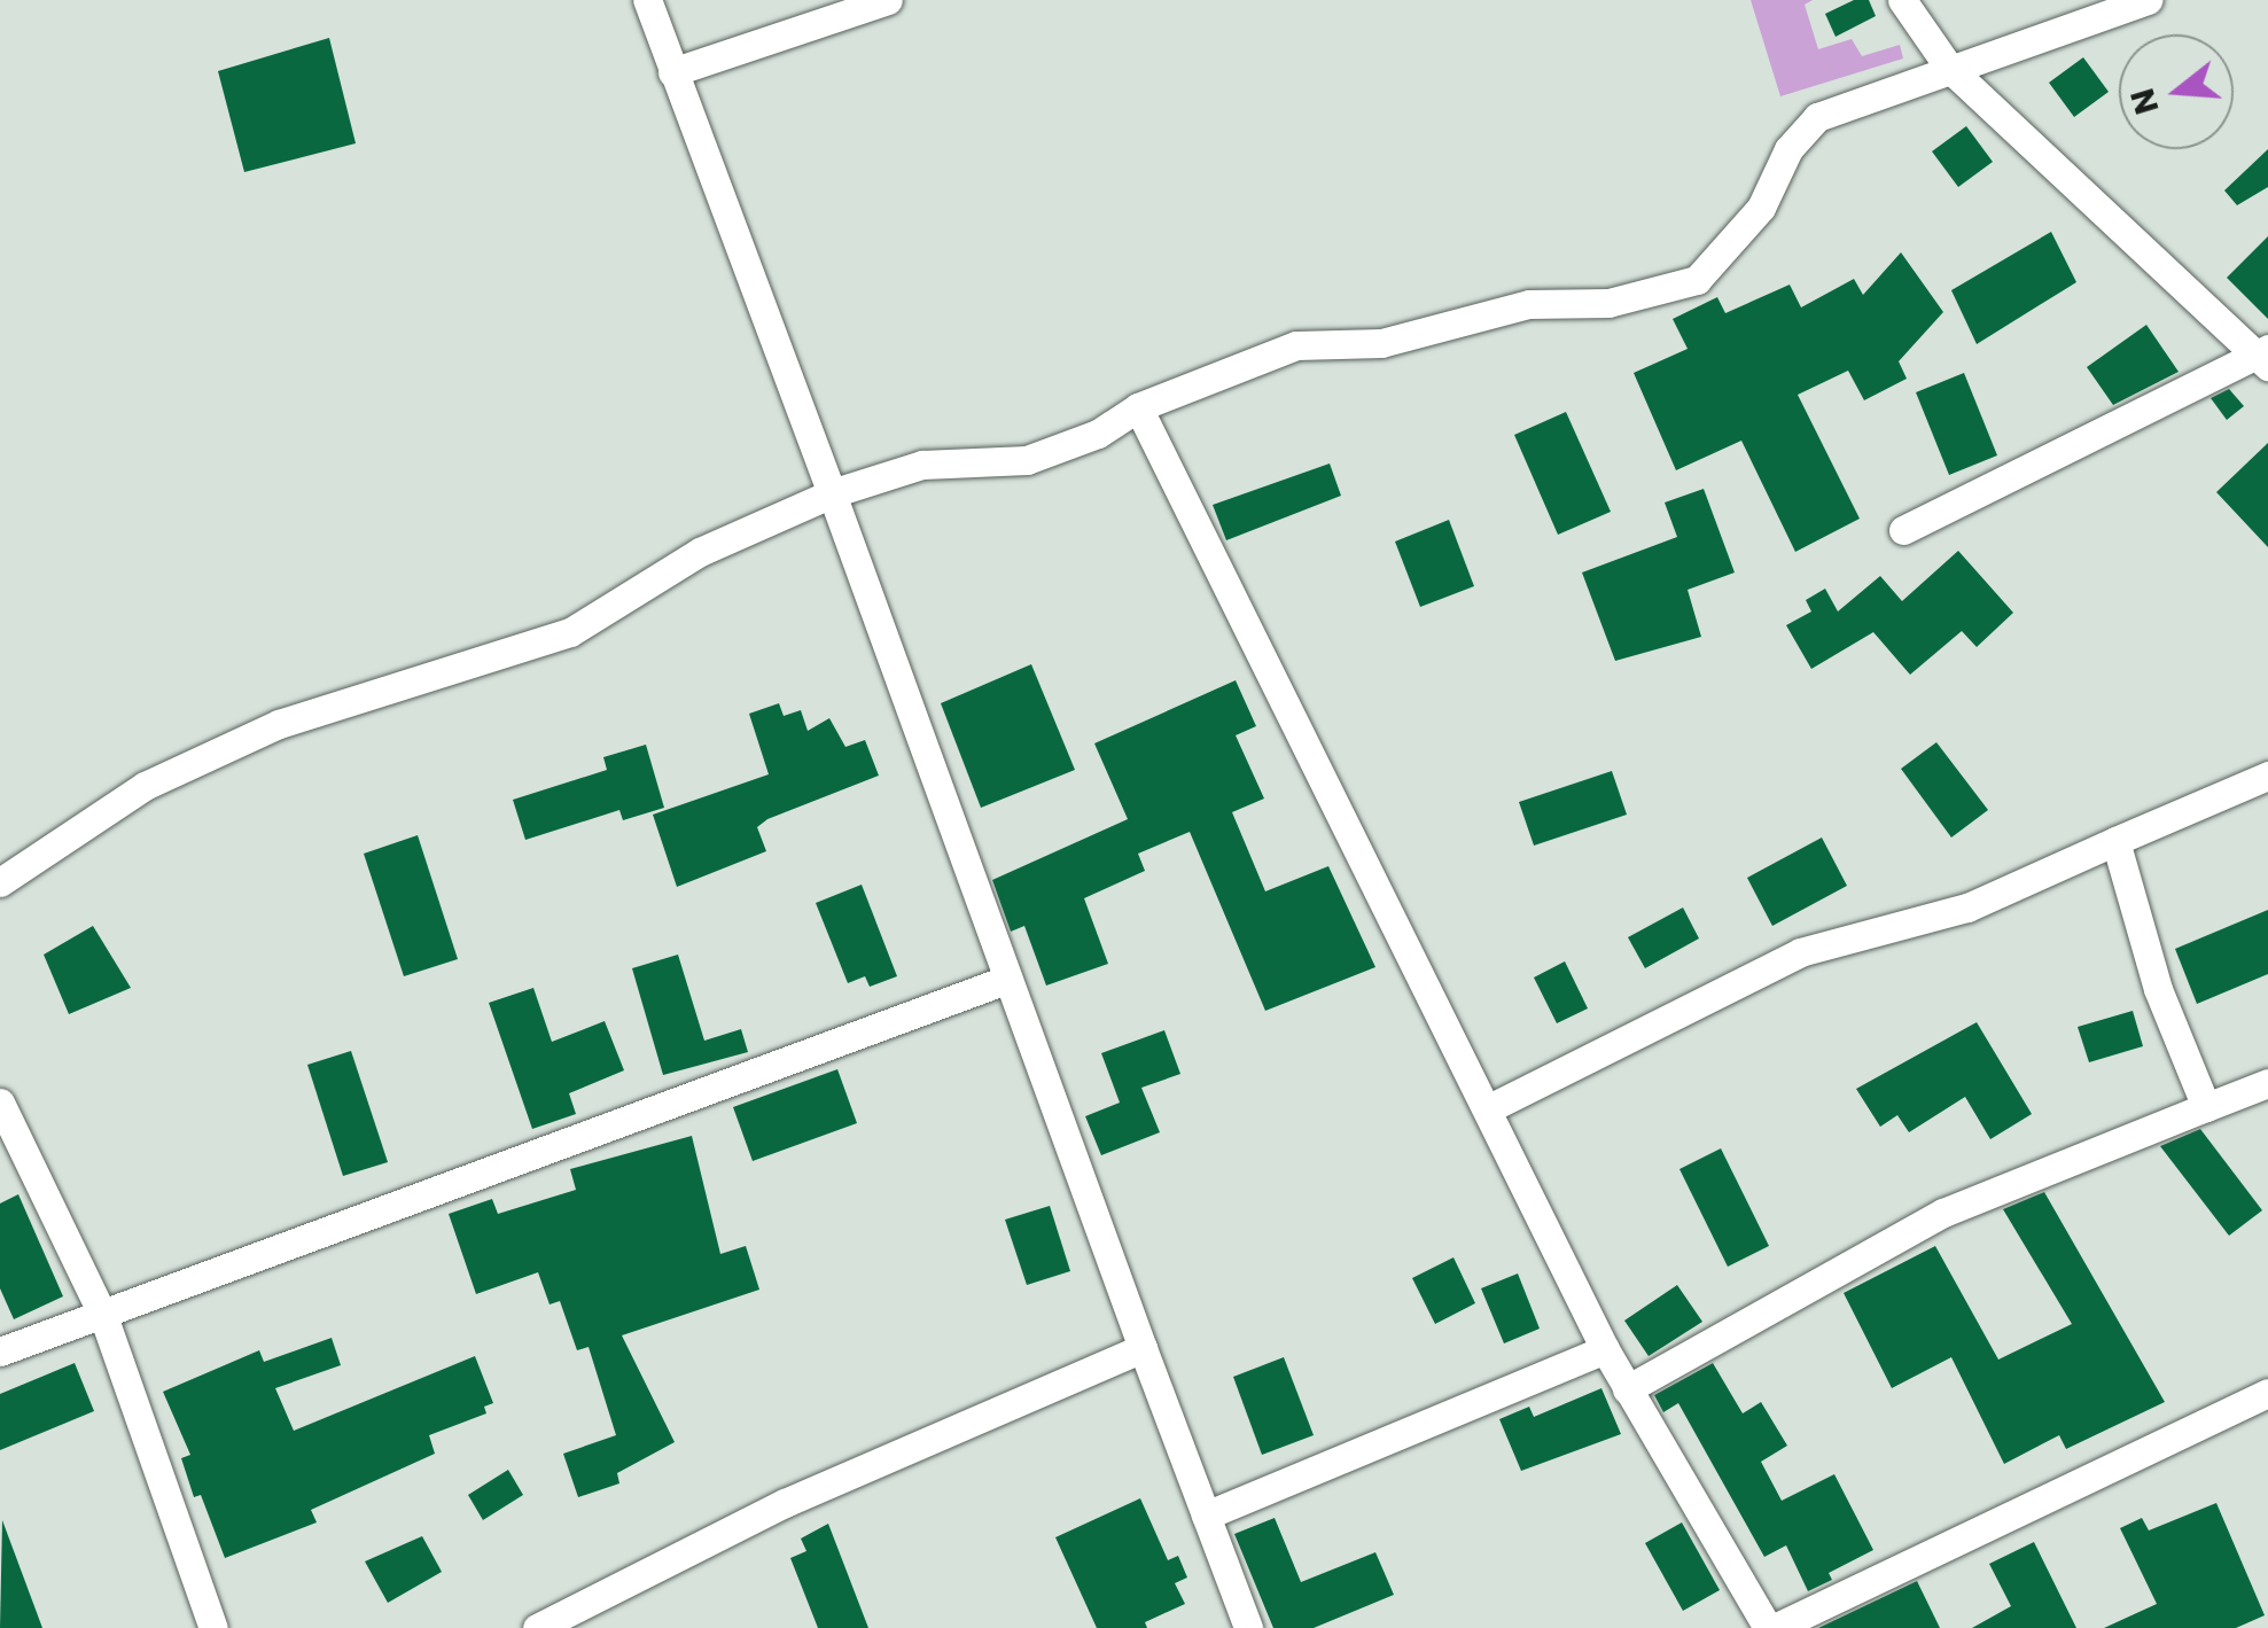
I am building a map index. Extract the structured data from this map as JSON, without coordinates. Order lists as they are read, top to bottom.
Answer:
{
  "north": "left"
}
